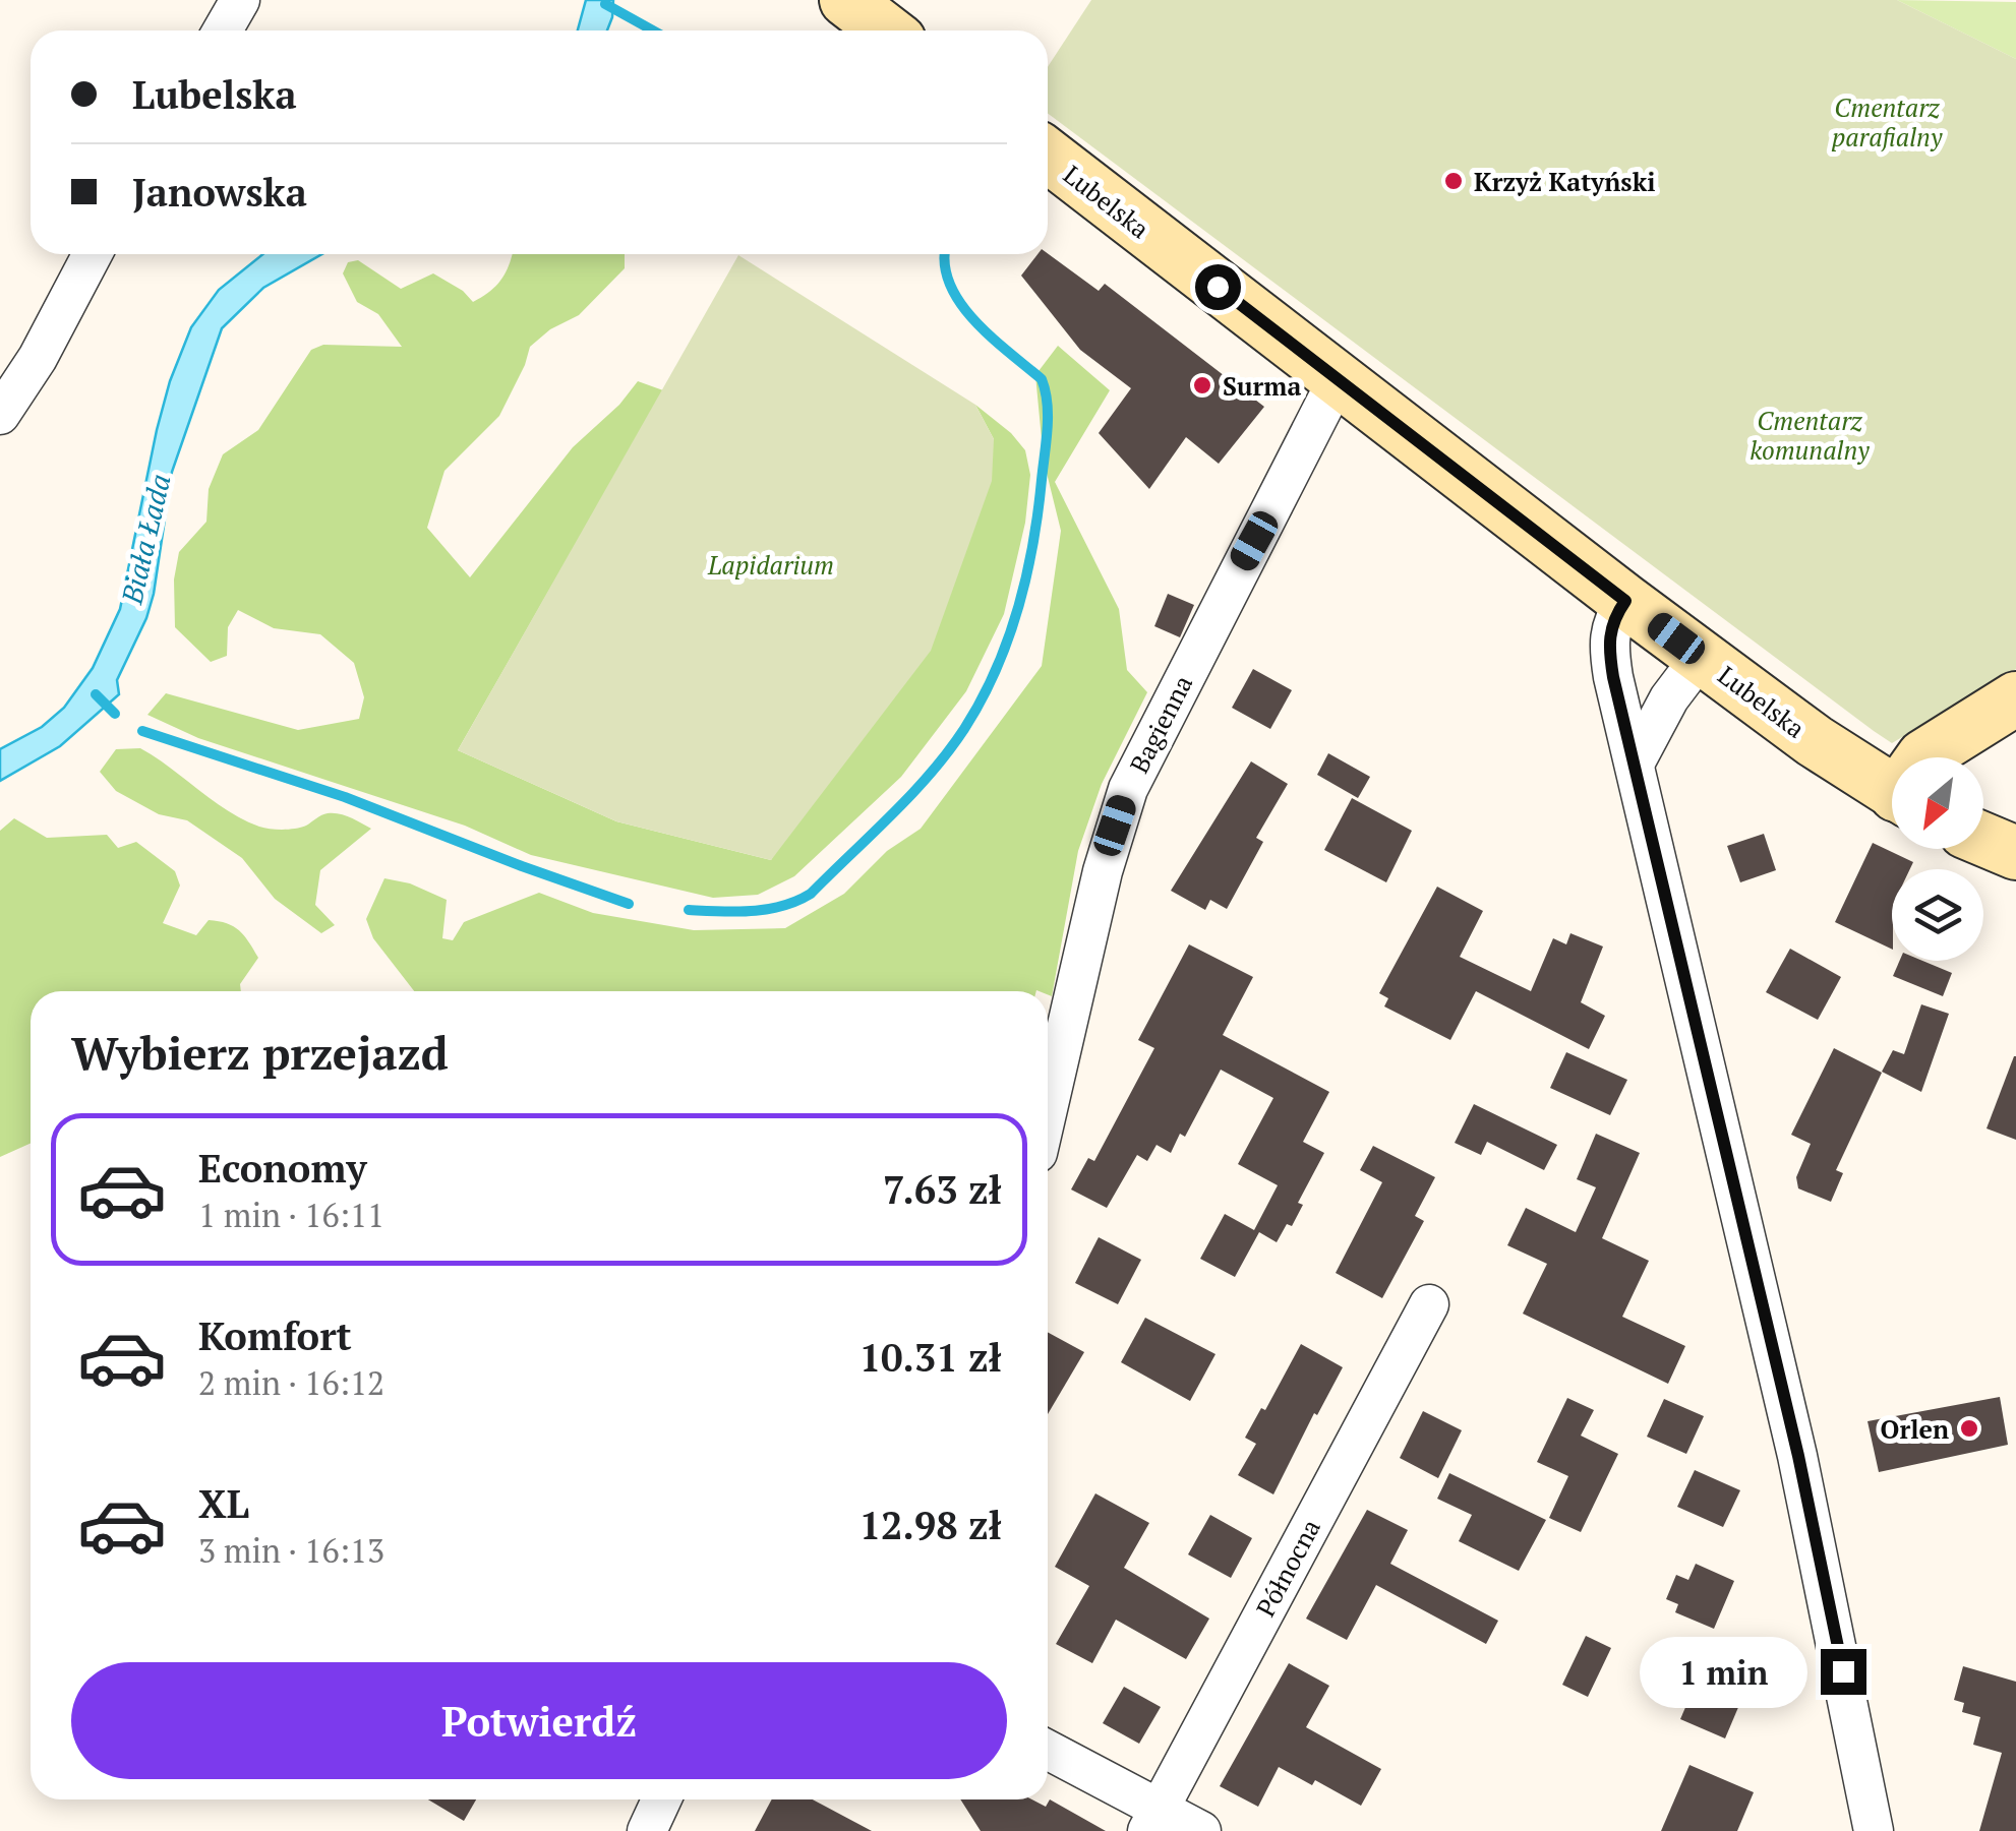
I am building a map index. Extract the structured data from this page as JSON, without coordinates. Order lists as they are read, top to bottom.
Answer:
{
  "streets": {
    "street": ["Lubelska", "Bagienna", "Północna"]
  },
  "crossings": [
    ["Lubelska", "Bagienna"]
  ],
  "water": ["Biała Łada"],
  "parks": ["Cmentarz parafialny", "Cmentarz komunalny", "Lapidarium"],
  "places": ["Krzyż Katyński", "Surma", "Orlen"],
  "north": "bottom left",
  "page": {
    "banner": ["Lubelska", "Janowska"],
    "heading": "Wybierz przejazd",
    "list": [
      {
        "name": "Economy",
        "note": "1 min · 16:11",
        "value": "7.63 zł"
      },
      {
        "name": "Komfort",
        "note": "2 min · 16:12",
        "value": "10.31 zł"
      },
      {
        "name": "XL",
        "note": "3 min · 16:13",
        "value": "12.98 zł"
      }
    ],
    "bubble": "1 min",
    "buttons": "Potwierdź"
  }
}
